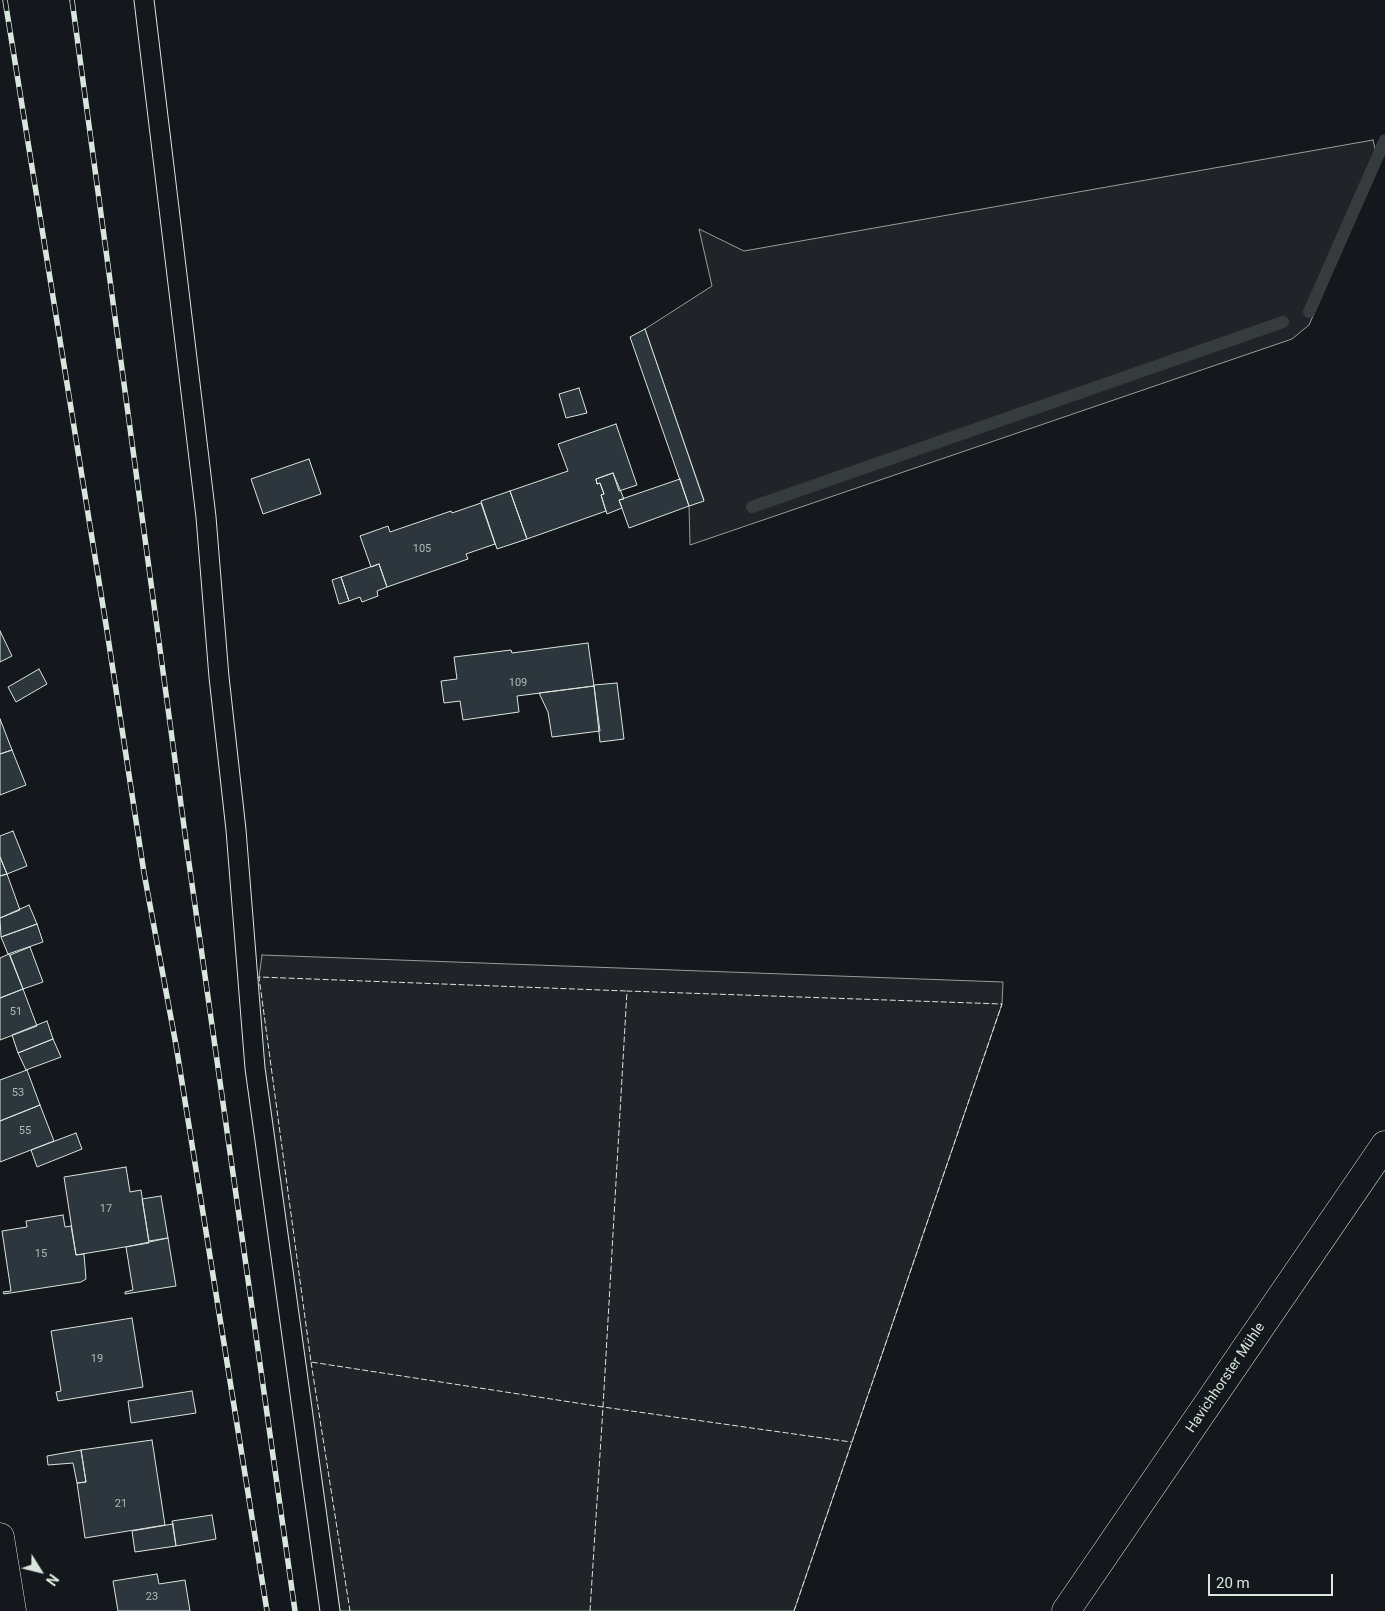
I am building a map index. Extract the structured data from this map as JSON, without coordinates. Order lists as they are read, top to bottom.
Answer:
{
  "streets": {
    "street": ["Havichhorster Mühle"]
  },
  "house_numbers": [
    "105",
    "109",
    "51",
    "53",
    "55",
    "17",
    "15",
    "19",
    "21",
    "23"
  ],
  "scale_bar": "20 m",
  "north": "bottom right"
}
